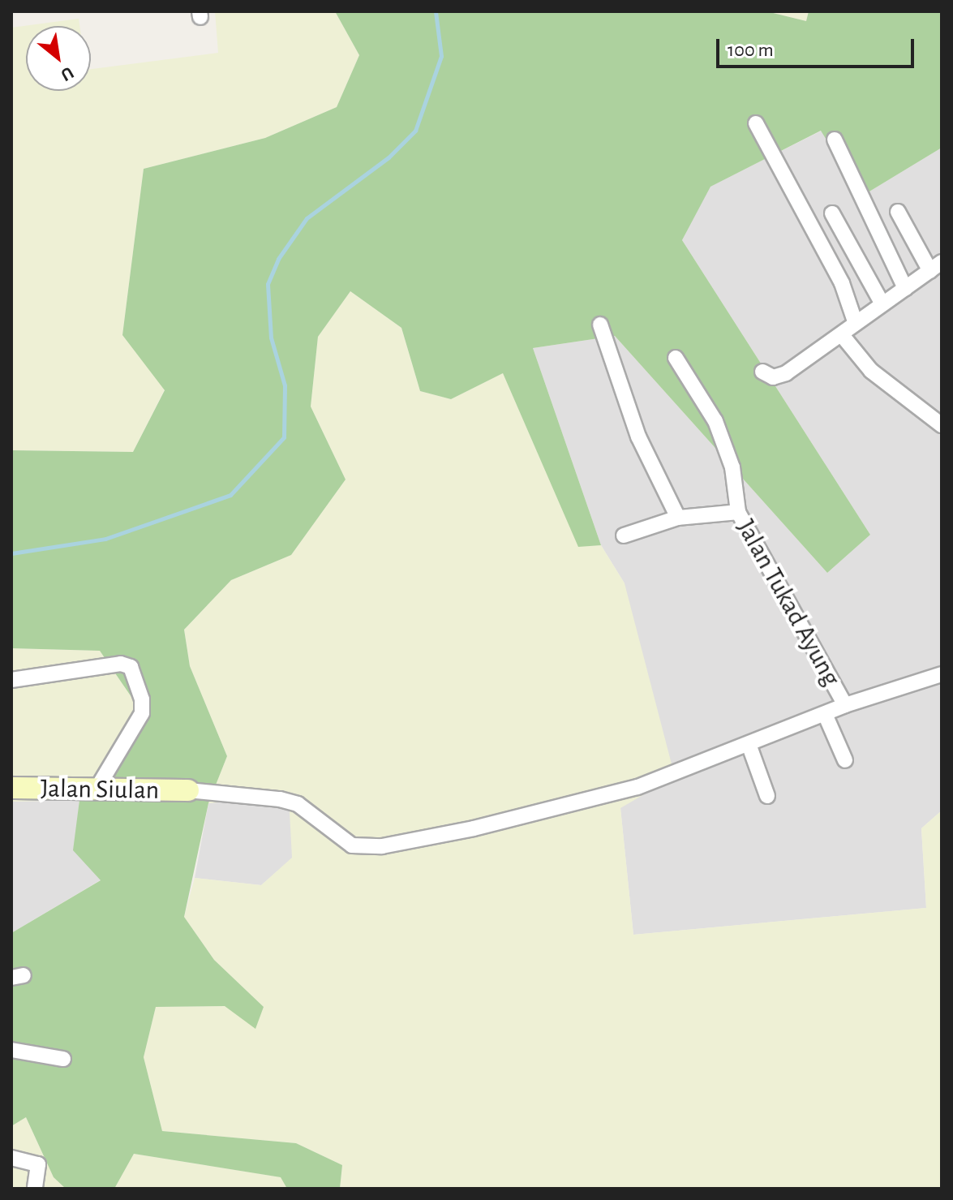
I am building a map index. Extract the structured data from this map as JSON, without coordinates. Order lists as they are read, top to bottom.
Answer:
{
  "streets": {
    "street": ["Jalan Tukad Ayung", "Jalan Siulan"]
  },
  "scale_bar": "100 m",
  "north": "bottom right"
}
